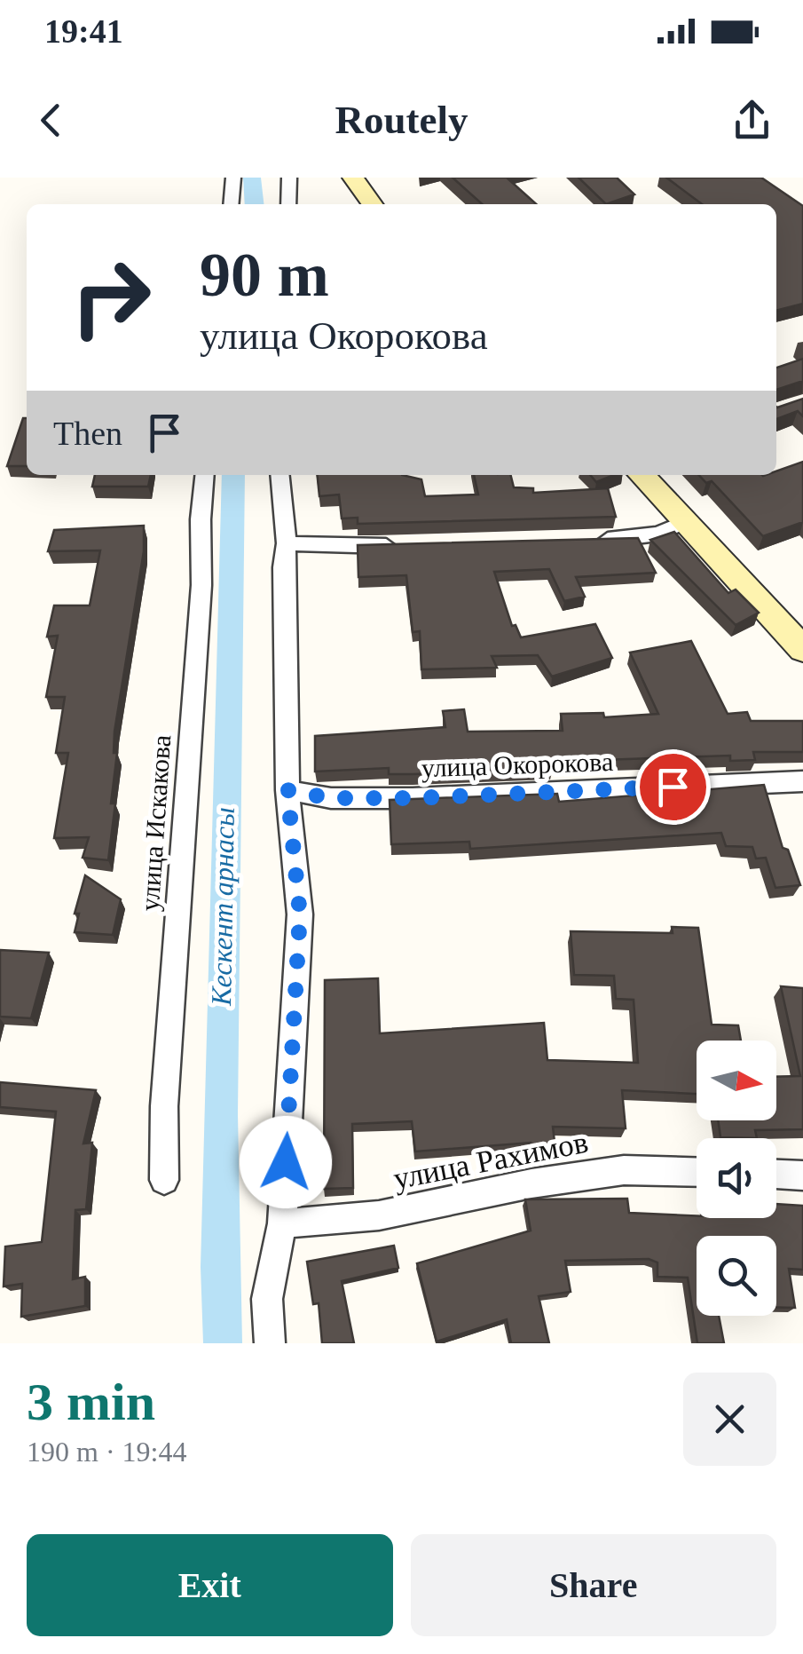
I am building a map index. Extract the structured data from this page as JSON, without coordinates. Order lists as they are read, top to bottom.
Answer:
{
  "streets": {
    "street": ["улица Окорокова", "улица Искакова", "улица Рахимов"]
  },
  "water": ["Кескент арнасы"],
  "north": "right",
  "page": {
    "status": "19:41",
    "header": "Routely",
    "turn": ["90 m", "улица Окорокова"],
    "then": "Then",
    "heading": ["3 min", "190 m · 19:44"],
    "buttons": ["Exit", "Share"]
  }
}
